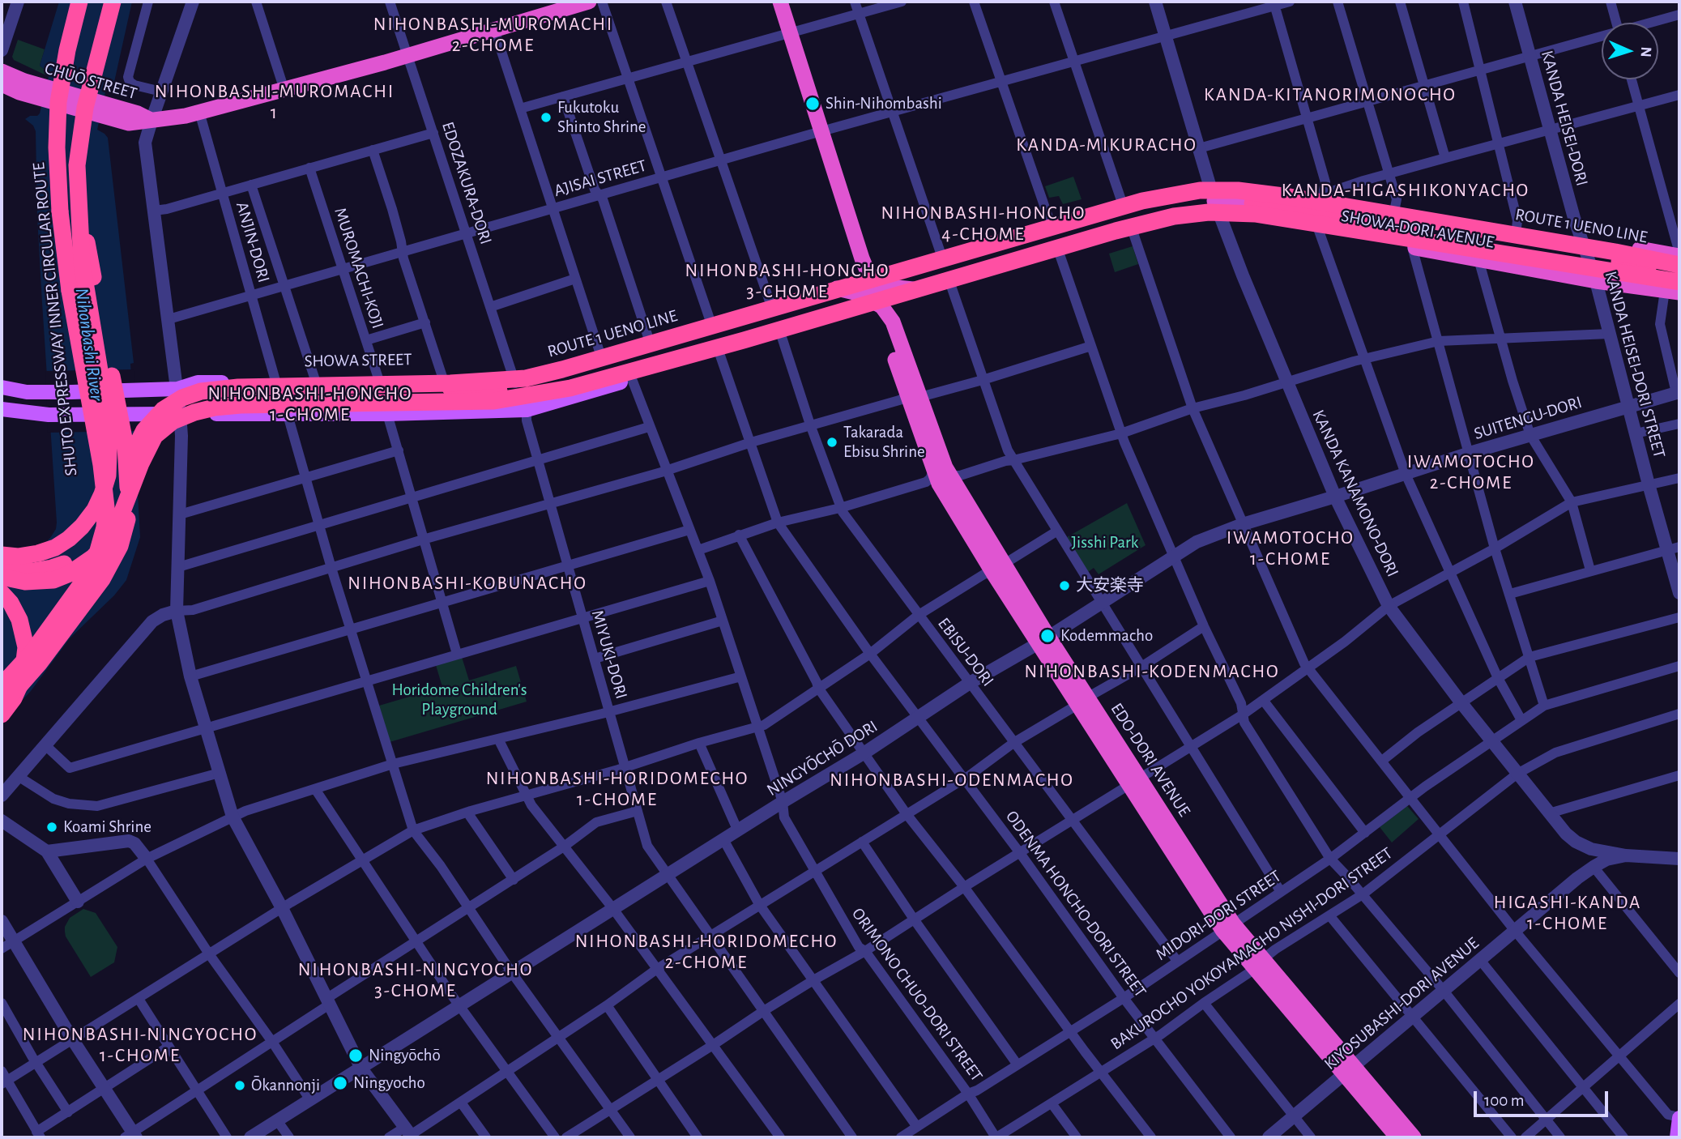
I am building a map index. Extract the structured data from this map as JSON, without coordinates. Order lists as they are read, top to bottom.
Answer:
{
  "streets": {
    "highway": [
      "CHŪŌ STREET",
      "ROUTE 1 UENO LINE",
      "SHOWA-DORI AVENUE",
      "SHUTO EXPRESSWAY INNER CIRCULAR ROUTE",
      "EDO-DORI AVENUE"
    ],
    "main road": ["SHOWA STREET"],
    "street": [
      "KANDA HEISEI-DORI",
      "AJISAI STREET",
      "EDOZAKURA-DORI",
      "ANJIN-DORI",
      "MUROMACHI-KOJI",
      "KANDA HEISEI-DORI STREET",
      "SUITENGU-DORI",
      "KANDA KANAMONO-DORI",
      "EBISU-DORI",
      "MIYUKI-DORI",
      "NINGYŌCHŌ DORI",
      "ODENMA HONCHO-DORI STREET",
      "MIDORI-DORI STREET",
      "BAKUROCHO YOKOYAMACHO NISHI-DORI STREET",
      "ORIMONO CHUO-DORI STREET",
      "KIYOSUBASHI-DORI AVENUE"
    ]
  },
  "crossings": [
    ["KANDA HEISEI-DORI", "SHOWA-DORI AVENUE"],
    ["KANDA HEISEI-DORI", "KANDA HEISEI-DORI STREET"],
    ["AJISAI STREET", "EDOZAKURA-DORI"],
    ["AJISAI STREET", "ANJIN-DORI"],
    ["AJISAI STREET", "MUROMACHI-KOJI"],
    ["AJISAI STREET", "EDO-DORI AVENUE"],
    ["EDOZAKURA-DORI", "SHOWA STREET"],
    ["EDOZAKURA-DORI", "MIYUKI-DORI"],
    ["ROUTE 1 UENO LINE", "SHOWA-DORI AVENUE"],
    ["SHOWA-DORI AVENUE", "KANDA HEISEI-DORI STREET"],
    ["SHOWA-DORI AVENUE", "KANDA KANAMONO-DORI"],
    ["SHOWA-DORI AVENUE", "EBISU-DORI"],
    ["SHOWA-DORI AVENUE", "EDO-DORI AVENUE"],
    ["SHOWA-DORI AVENUE", "ODENMA HONCHO-DORI STREET"],
    ["ANJIN-DORI", "SHOWA STREET"],
    ["MUROMACHI-KOJI", "SHOWA STREET"],
    ["SHOWA STREET", "MIYUKI-DORI"],
    ["KANDA HEISEI-DORI STREET", "SUITENGU-DORI"],
    ["SUITENGU-DORI", "KANDA KANAMONO-DORI"],
    ["SUITENGU-DORI", "NINGYŌCHŌ DORI"],
    ["KANDA KANAMONO-DORI", "MIDORI-DORI STREET"],
    ["KANDA KANAMONO-DORI", "BAKUROCHO YOKOYAMACHO NISHI-DORI STREET"],
    ["KANDA KANAMONO-DORI", "KIYOSUBASHI-DORI AVENUE"],
    ["EBISU-DORI", "NINGYŌCHŌ DORI"],
    ["EBISU-DORI", "MIDORI-DORI STREET"],
    ["MIYUKI-DORI", "NINGYŌCHŌ DORI"],
    ["NINGYŌCHŌ DORI", "EDO-DORI AVENUE"],
    ["NINGYŌCHŌ DORI", "ODENMA HONCHO-DORI STREET"],
    ["NINGYŌCHŌ DORI", "ORIMONO CHUO-DORI STREET"],
    ["EDO-DORI AVENUE", "MIDORI-DORI STREET"],
    ["EDO-DORI AVENUE", "BAKUROCHO YOKOYAMACHO NISHI-DORI STREET"],
    ["EDO-DORI AVENUE", "KIYOSUBASHI-DORI AVENUE"],
    ["ODENMA HONCHO-DORI STREET", "MIDORI-DORI STREET"],
    ["ODENMA HONCHO-DORI STREET", "BAKUROCHO YOKOYAMACHO NISHI-DORI STREET"],
    ["MIDORI-DORI STREET", "ORIMONO CHUO-DORI STREET"],
    ["BAKUROCHO YOKOYAMACHO NISHI-DORI STREET", "ORIMONO CHUO-DORI STREET"]
  ],
  "districts": [
    "NIHONBASHI-MUROMACHI 2-CHOME",
    "NIHONBASHI-MUROMACHI 1",
    "KANDA-KITANORIMONOCHO",
    "KANDA-MIKURACHO",
    "KANDA-HIGASHIKONYACHO",
    "NIHONBASHI-HONCHO 4-CHOME",
    "NIHONBASHI-HONCHO 3-CHOME",
    "NIHONBASHI-HONCHO 1-CHOME",
    "IWAMOTOCHO 2-CHOME",
    "IWAMOTOCHO 1-CHOME",
    "NIHONBASHI-KOBUNACHO",
    "NIHONBASHI-KODENMACHO",
    "NIHONBASHI-HORIDOMECHO 1-CHOME",
    "NIHONBASHI-ODENMACHO",
    "HIGASHI-KANDA 1-CHOME",
    "NIHONBASHI-HORIDOMECHO 2-CHOME",
    "NIHONBASHI-NINGYOCHO 3-CHOME",
    "NIHONBASHI-NINGYOCHO 1-CHOME"
  ],
  "water": ["Nihonbashi River"],
  "parks": ["Jisshi Park", "Horidome Children's Playground"],
  "places": [
    "Shin-Nihombashi",
    "Fukutoku Shinto Shrine",
    "Takarada Ebisu Shrine",
    "大安楽寺",
    "Kodemmacho",
    "Koami Shrine",
    "Ningyōchō",
    "Ningyocho",
    "Ōkannonji"
  ],
  "scale_bar": "100 m",
  "north": "right"
}
